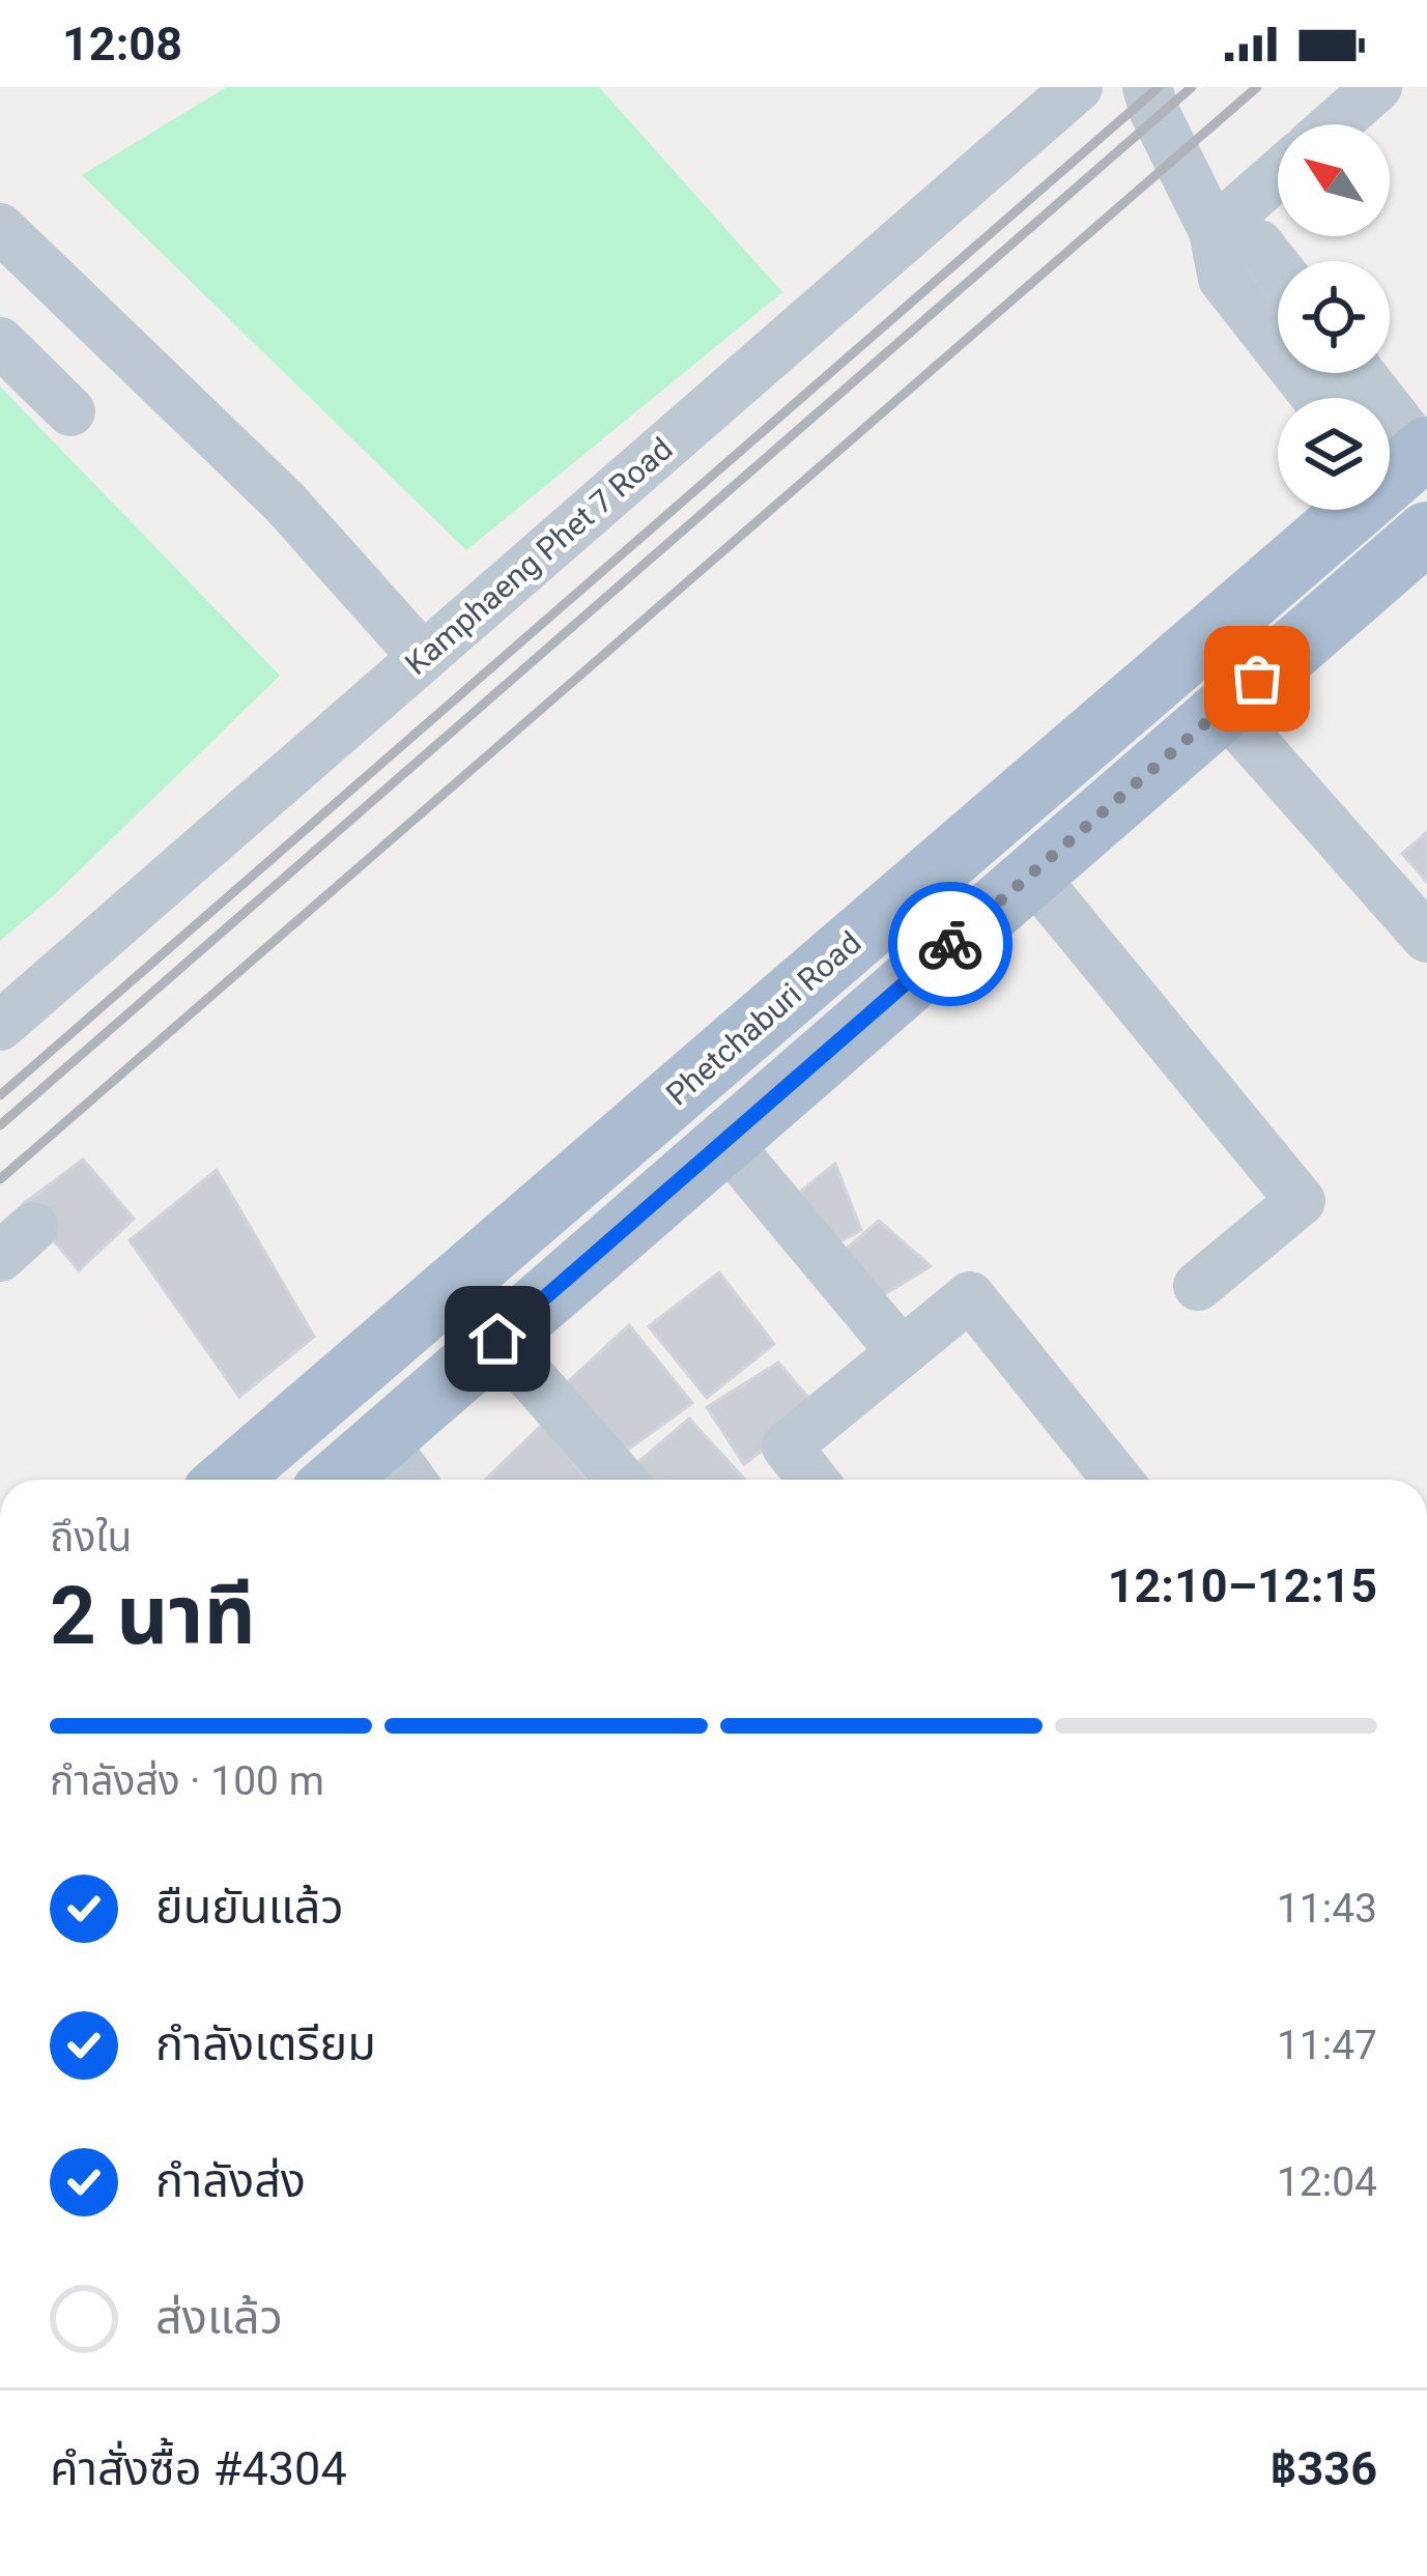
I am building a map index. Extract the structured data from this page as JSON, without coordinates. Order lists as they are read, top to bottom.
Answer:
{
  "streets": {
    "main road": ["Phetchaburi Road"],
    "street": ["Kamphaeng Phet 7 Road"]
  },
  "north": "top left",
  "page": {
    "status": "12:08",
    "heading": ["2 นาที", "ถึงใน", "12:10–12:15"],
    "panel": ["คำสั่งซื้อ #4304", "฿336"],
    "bar": "กำลังส่ง · 100 m",
    "list": [
      ["ยืนยันแล้ว", "11:43"],
      ["กำลังเตรียม", "11:47"],
      ["กำลังส่ง", "12:04"],
      "ส่งแล้ว"
    ]
  }
}
